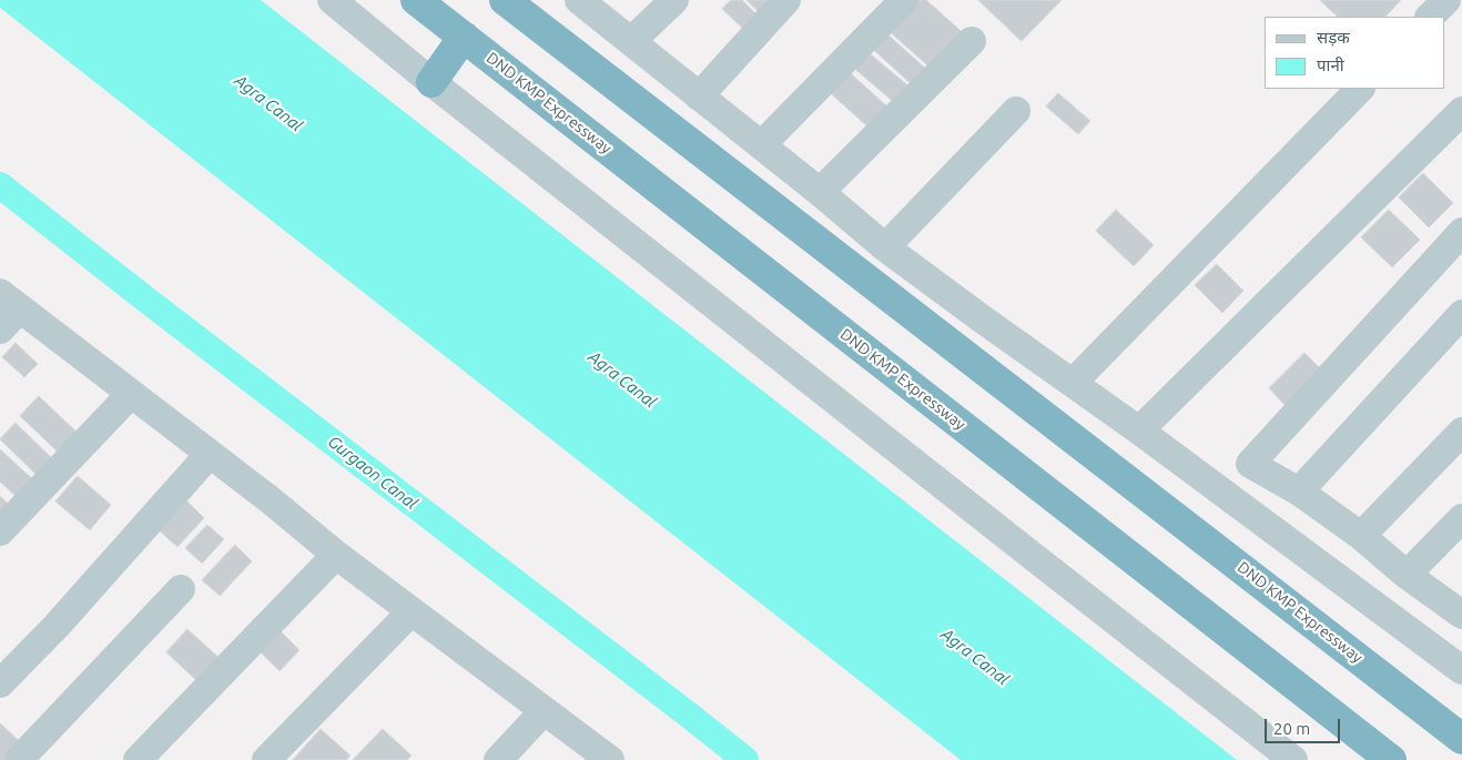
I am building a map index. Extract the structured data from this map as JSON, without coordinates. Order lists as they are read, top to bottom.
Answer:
{
  "streets": {
    "highway": ["DND KMP Expressway"]
  },
  "water": ["Agra Canal", "Gurgaon Canal"],
  "legend": ["सड़क", "पानी"],
  "scale_bar": "20 m"
}
